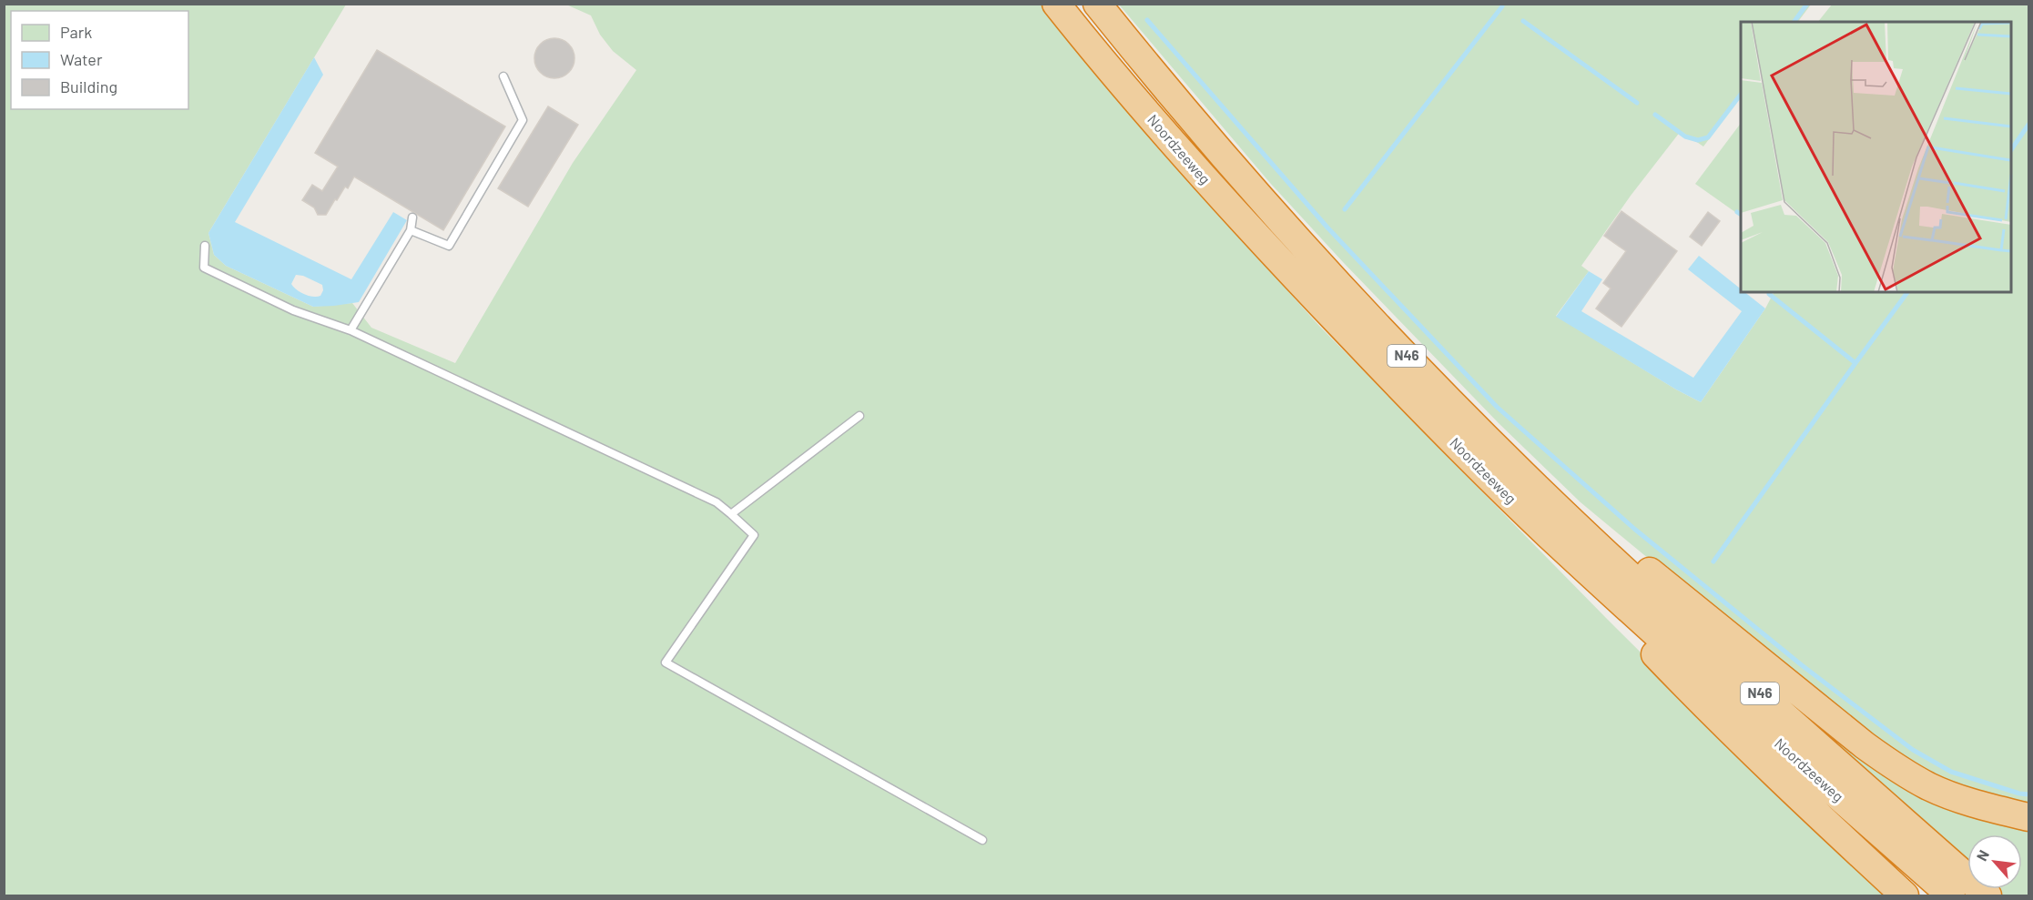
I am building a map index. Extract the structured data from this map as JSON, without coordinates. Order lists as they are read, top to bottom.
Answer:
{
  "streets": {
    "highway": ["Noordzeeweg", "N46"]
  },
  "crossings": [
    ["Noordzeeweg", "N46"]
  ],
  "legend": ["Park", "Water", "Building"],
  "north": "top left"
}
